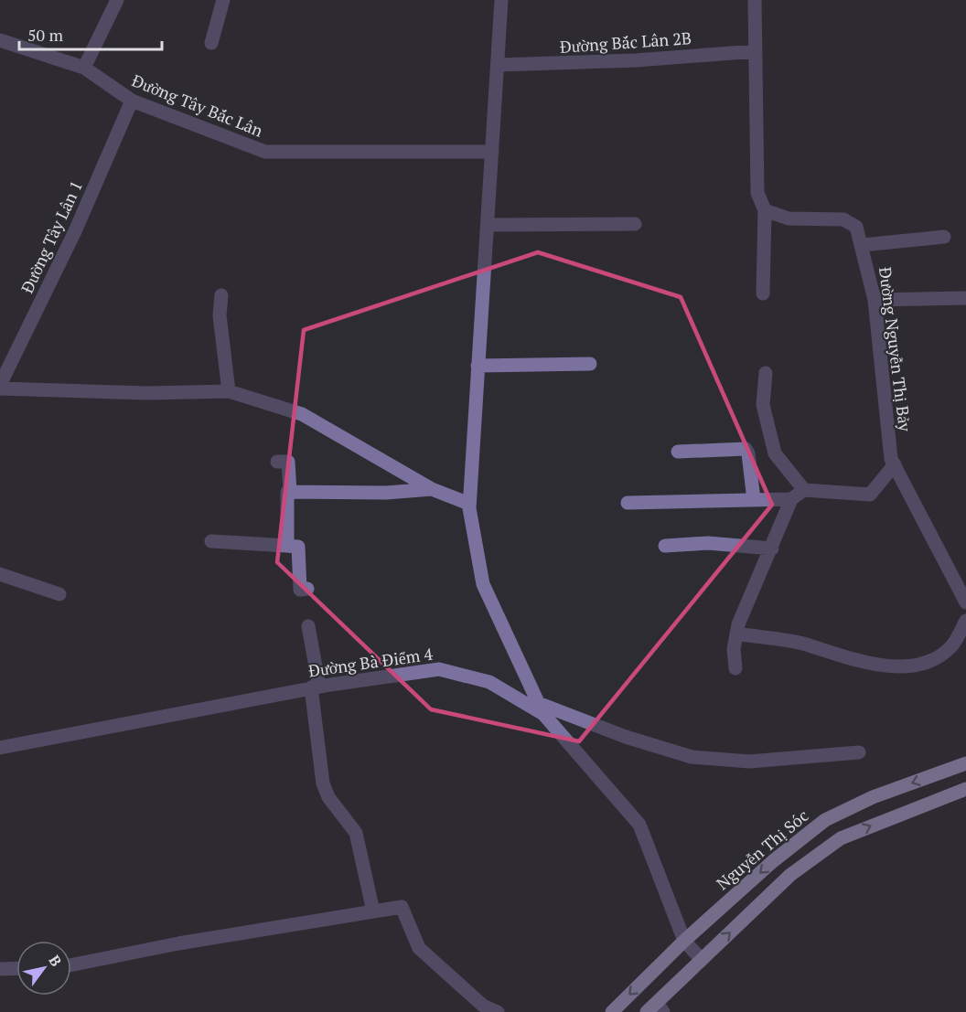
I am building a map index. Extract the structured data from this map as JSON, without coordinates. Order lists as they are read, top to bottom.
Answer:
{
  "streets": {
    "main road": ["Nguyễn Thị Sóc"],
    "street": [
      "Đường Bắc Lân 2B",
      "Đường Tây Bắc Lân",
      "Đường Tây Lân 1",
      "Đường Nguyễn Thị Bảy",
      "Đường Bà Điểm 4"
    ]
  },
  "crossings": [
    ["Đường Tây Bắc Lân", "Đường Tây Lân 1"],
    ["Đường Bà Điểm 4", "Nguyễn Thị Sóc"]
  ],
  "scale_bar": "50 m",
  "north": "top right"
}
